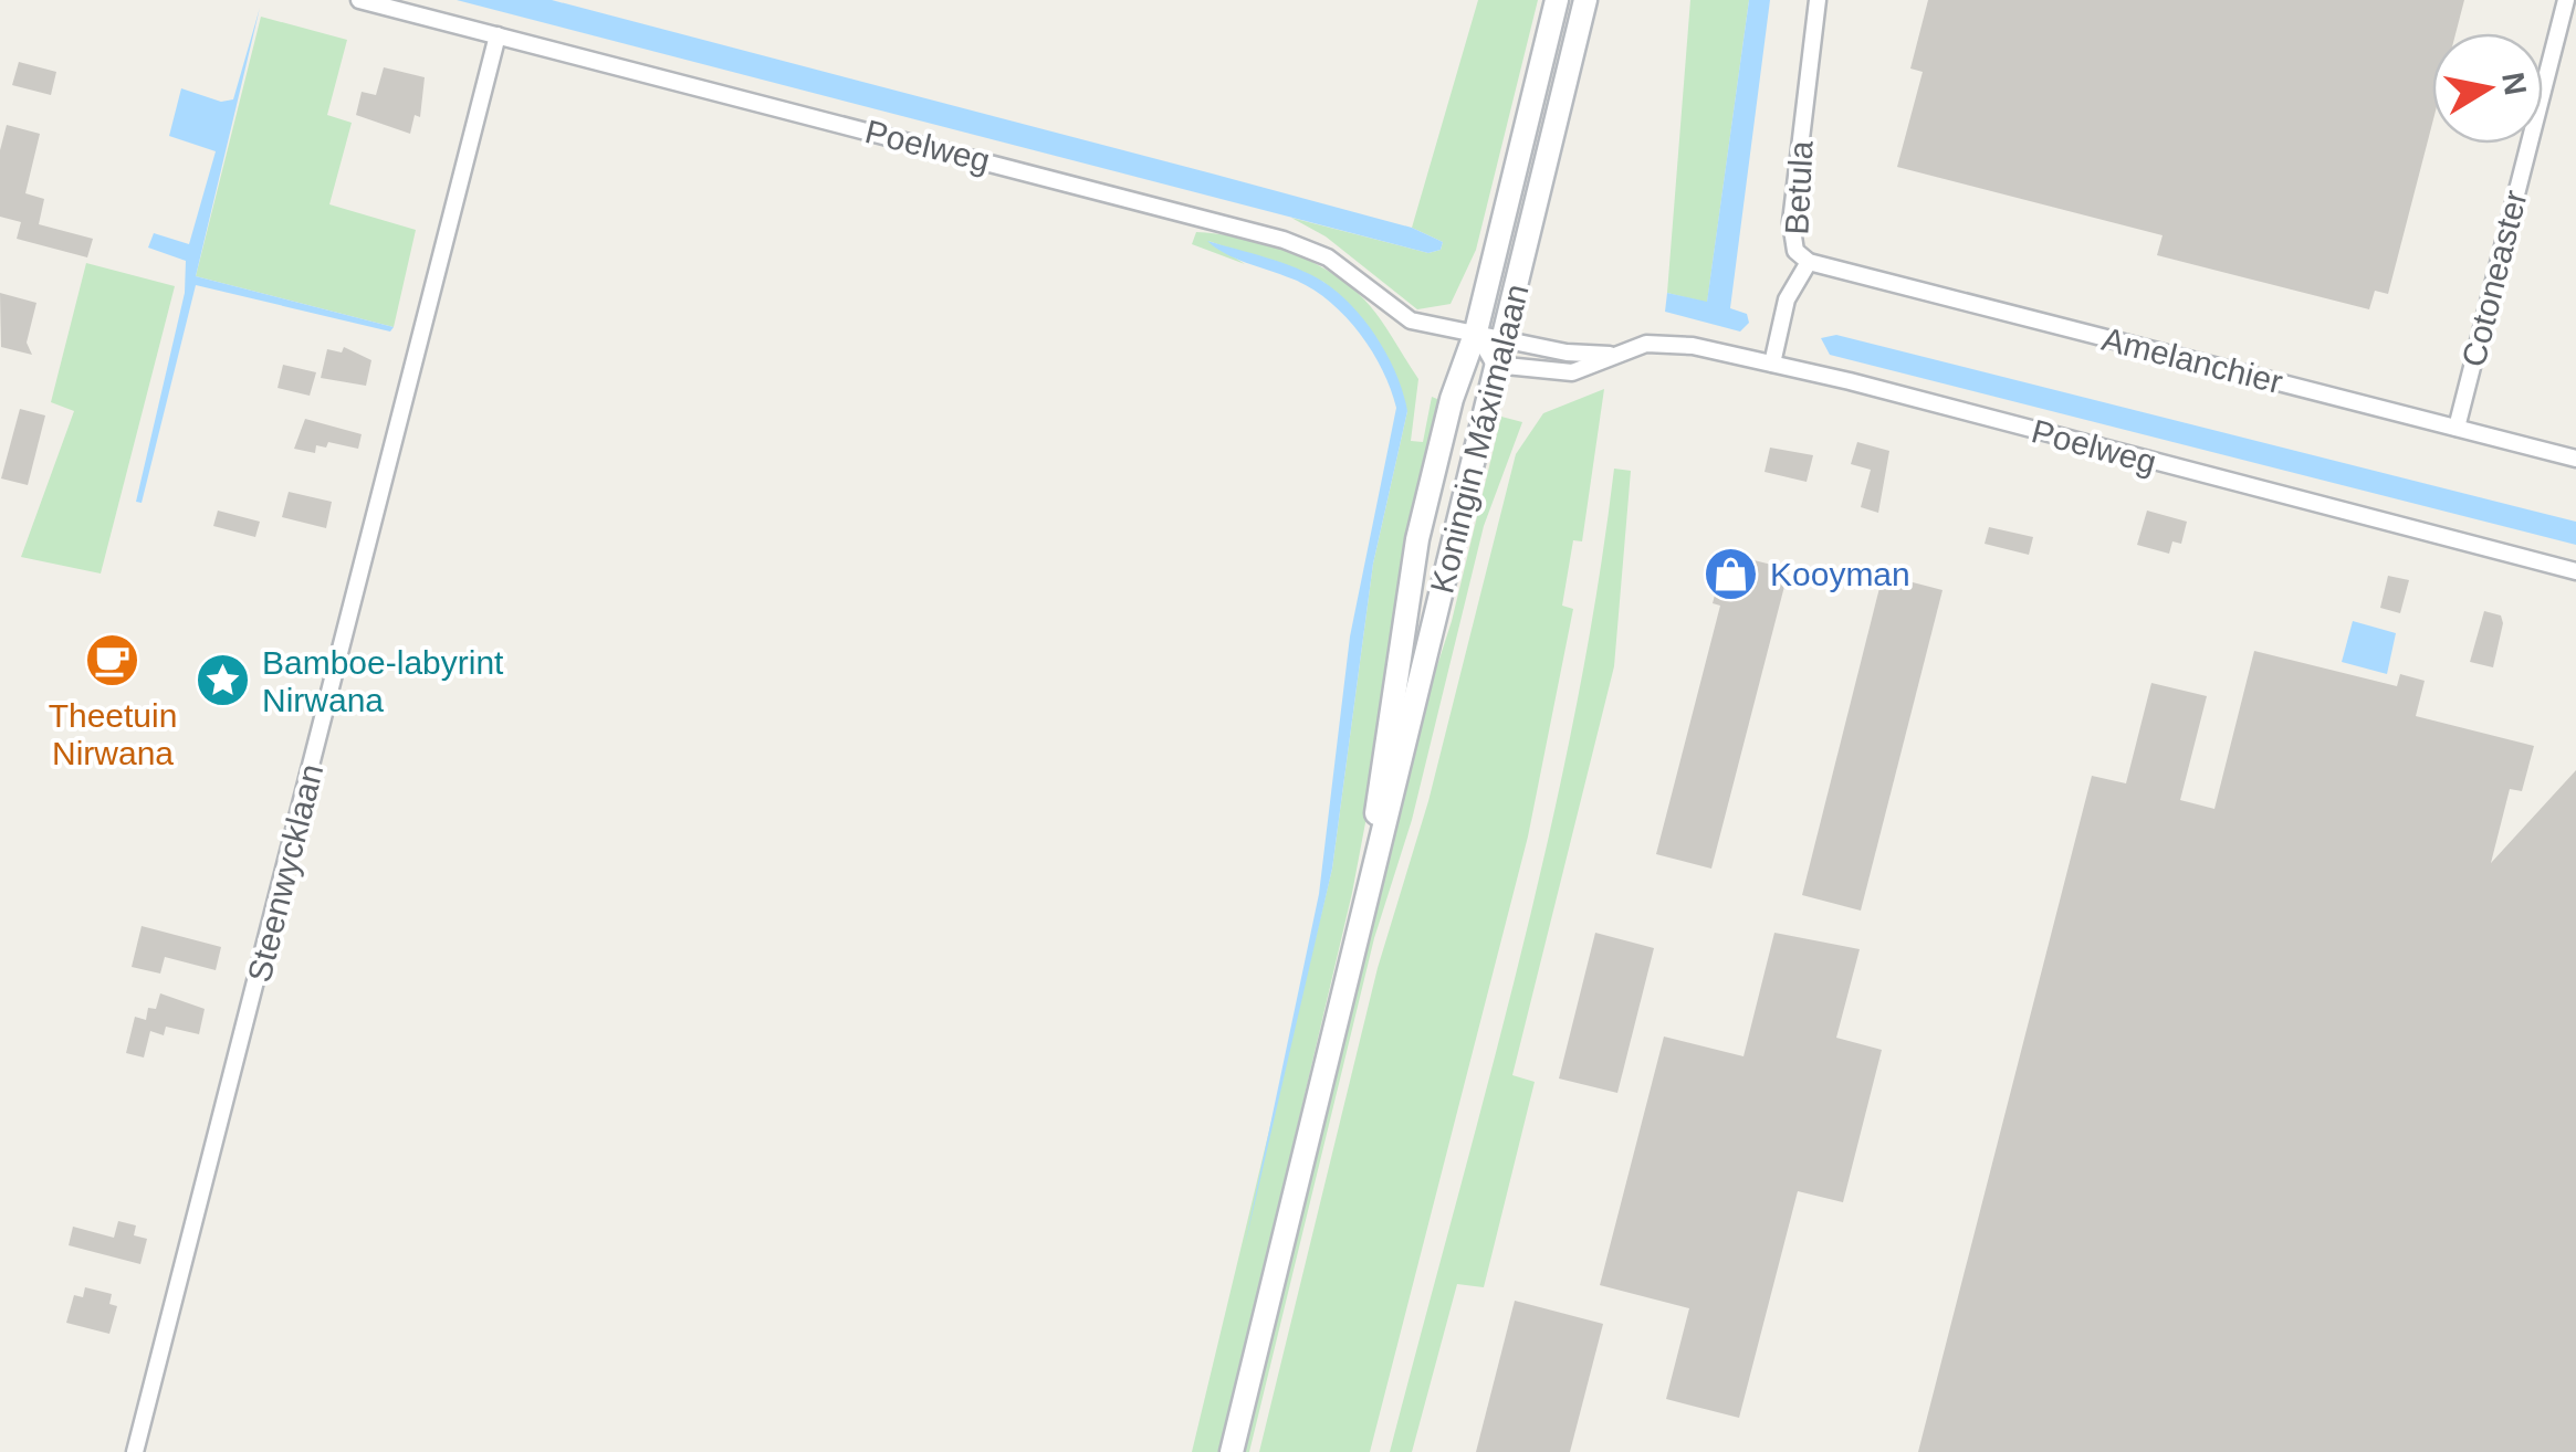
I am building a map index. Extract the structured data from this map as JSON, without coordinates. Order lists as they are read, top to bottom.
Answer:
{
  "streets": {
    "main road": ["Koningin Máximalaan"],
    "street": [
      "Poelweg",
      "Betula",
      "Cotoneaster",
      "Amelanchier",
      "Steenwycklaan"
    ]
  },
  "crossings": [
    ["Poelweg", "Betula"],
    ["Poelweg", "Koningin Máximalaan"],
    ["Poelweg", "Steenwycklaan"],
    ["Betula", "Amelanchier"],
    ["Cotoneaster", "Amelanchier"]
  ],
  "places": {
    "shop": ["Kooyman"],
    "cafe": ["Theetuin Nirwana"],
    "place": ["Bamboe-labyrint Nirwana"]
  },
  "north": "right"
}
